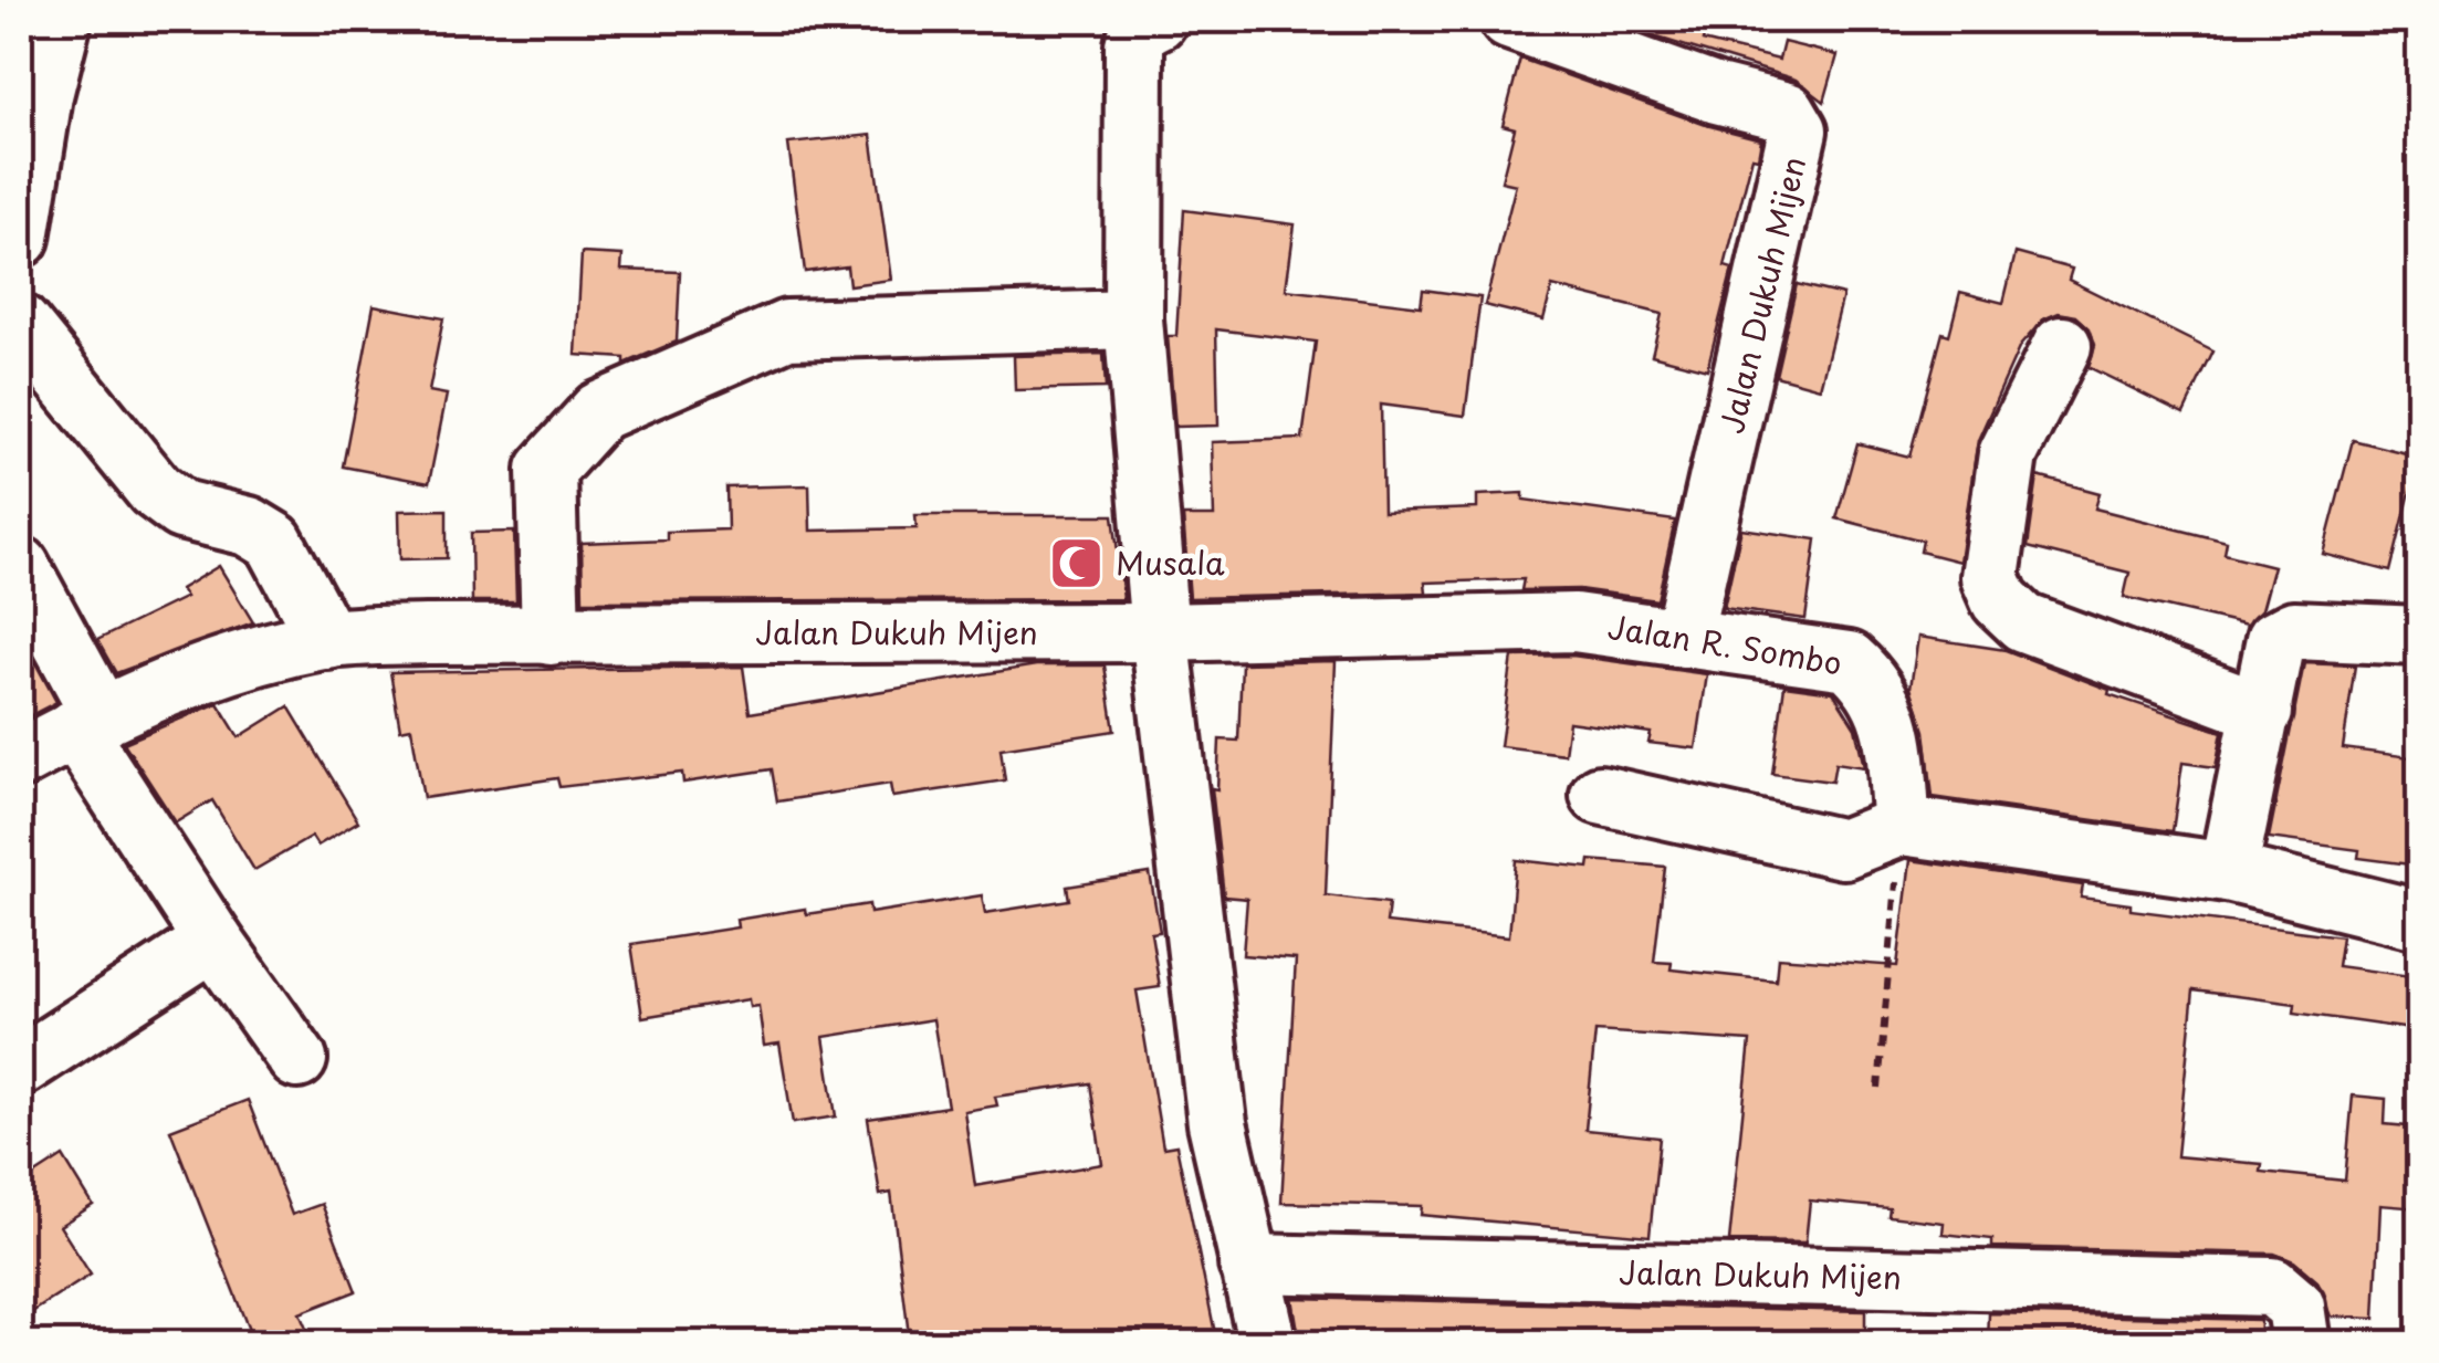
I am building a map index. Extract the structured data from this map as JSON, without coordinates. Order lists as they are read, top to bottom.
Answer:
{
  "streets": {
    "street": ["Jalan Dukuh Mijen", "Jalan R. Sombo"]
  },
  "crossings": [
    ["Jalan Dukuh Mijen", "Jalan R. Sombo"]
  ],
  "places": {
    "mosque": ["Musala"]
  }
}
